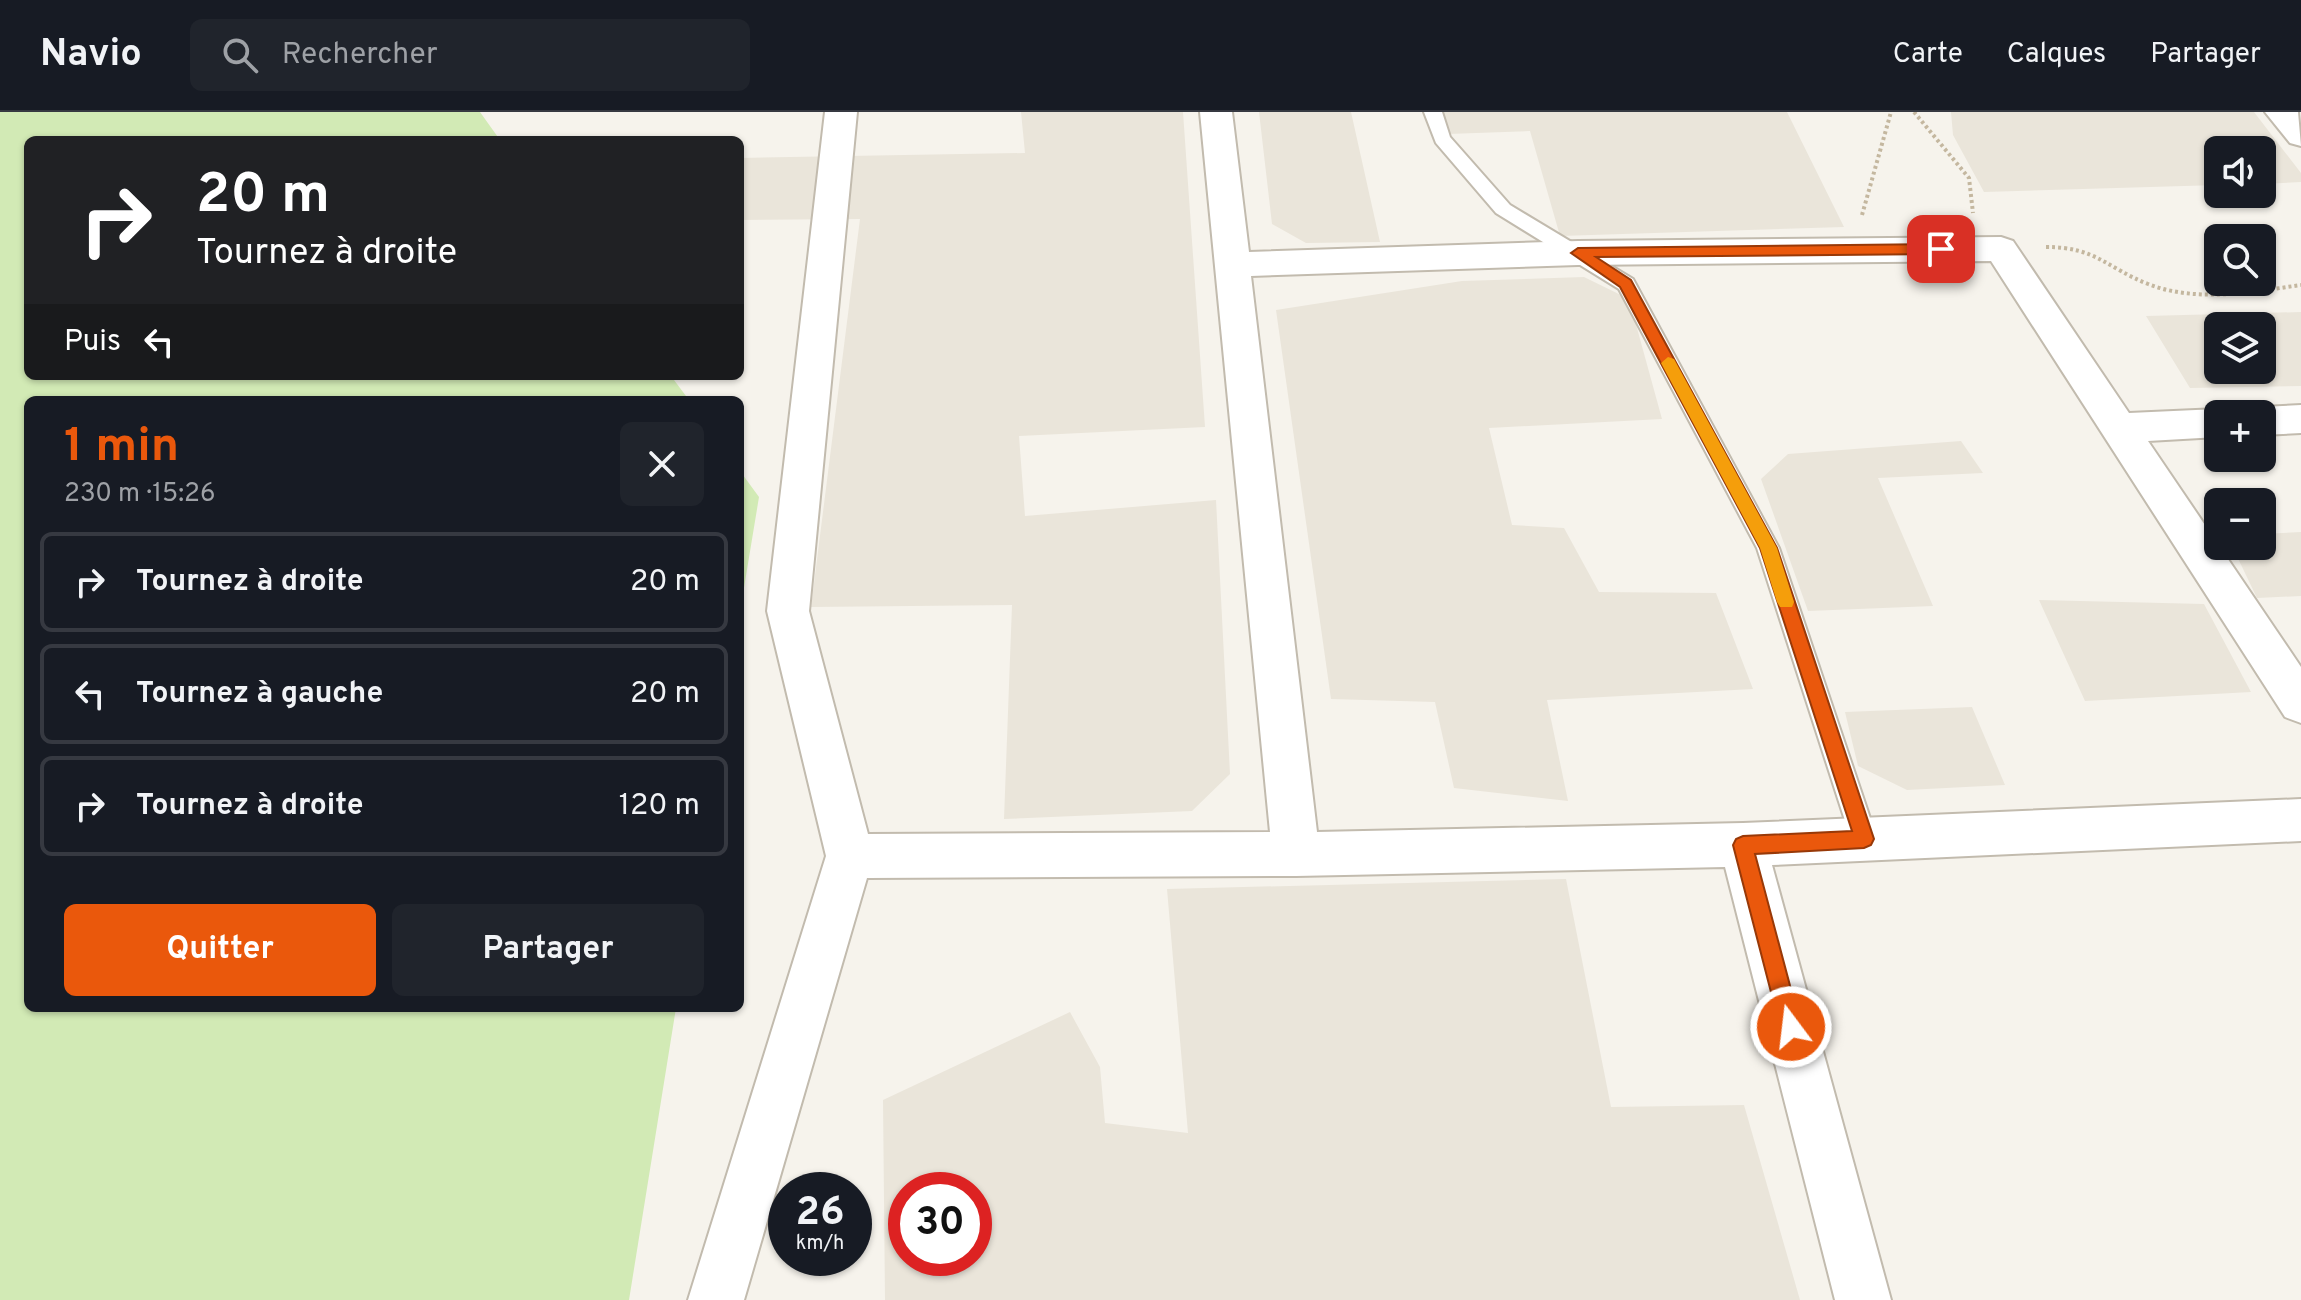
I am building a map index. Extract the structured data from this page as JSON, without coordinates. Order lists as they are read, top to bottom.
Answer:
{
  "page": {
    "header": "Navio",
    "search": "Rechercher",
    "nav": ["Carte", "Calques", "Partager"],
    "map_buttons": ["+", "−"],
    "turn": ["20 m", "Tournez à droite"],
    "then": "Puis",
    "heading": ["1 min", "230 m · 15:26"],
    "list": [
      {
        "name": "Tournez à droite",
        "value": "20 m"
      },
      {
        "name": "Tournez à gauche",
        "value": "20 m"
      },
      {
        "name": "Tournez à droite",
        "value": "120 m"
      }
    ],
    "buttons": ["Quitter", "Partager"],
    "speed": "26 km/h",
    "limit": "30"
  }
}
